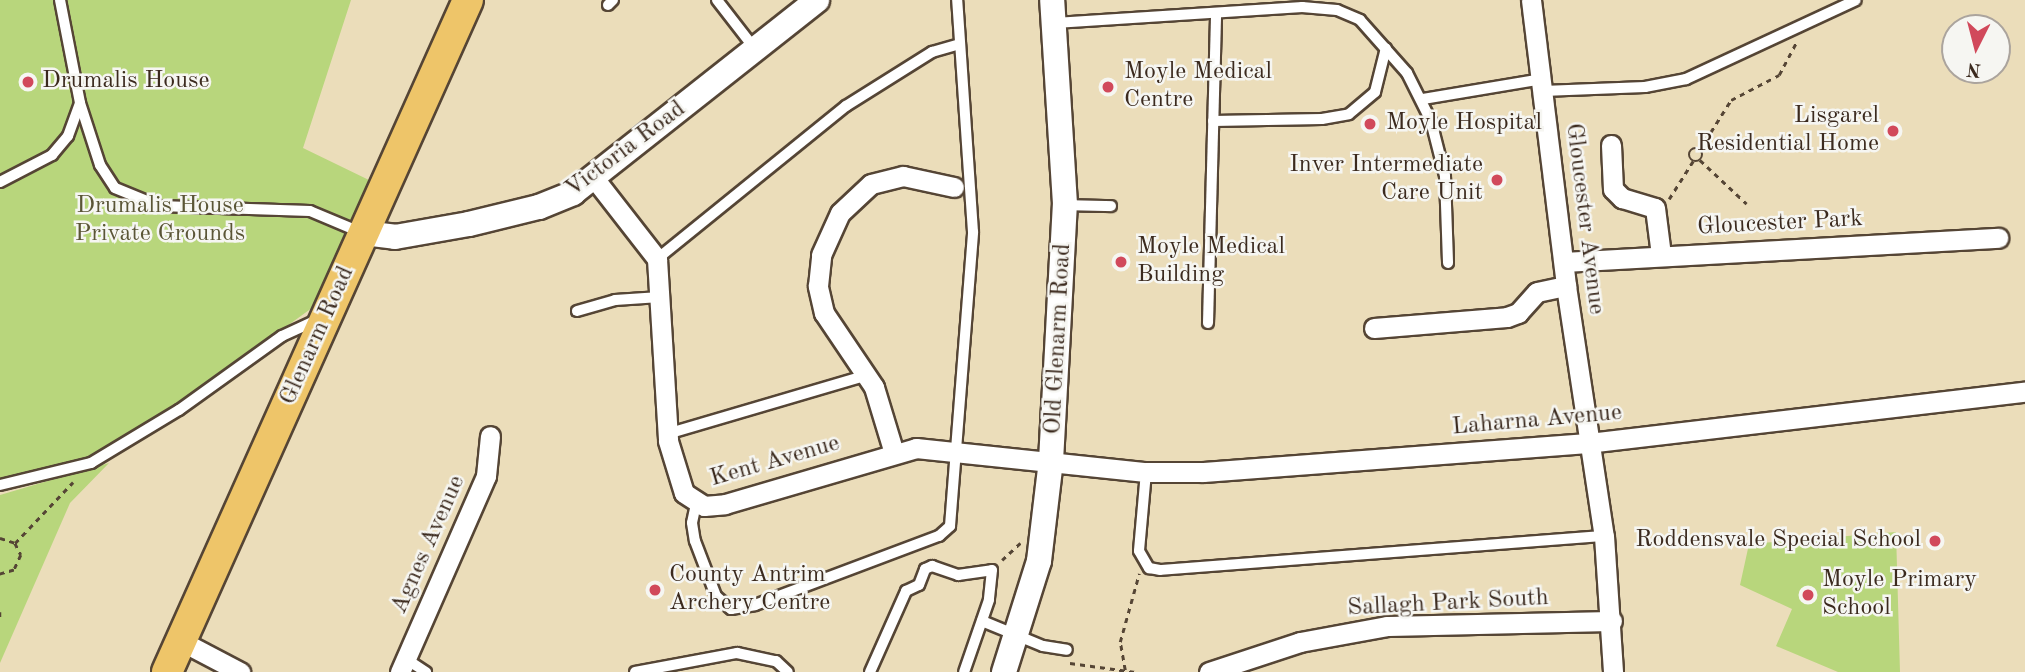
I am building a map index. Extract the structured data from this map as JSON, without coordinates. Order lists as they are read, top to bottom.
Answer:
{
  "streets": {
    "main road": ["Glenarm Road"],
    "street": [
      "Victoria Road",
      "Gloucester Avenue",
      "Gloucester Park",
      "Old Glenarm Road",
      "Laharna Avenue",
      "Kent Avenue",
      "Agnes Avenue",
      "Sallagh Park South"
    ]
  },
  "crossings": [
    ["Victoria Road", "Glenarm Road"],
    ["Gloucester Avenue", "Gloucester Park"],
    ["Gloucester Avenue", "Laharna Avenue"],
    ["Gloucester Avenue", "Sallagh Park South"],
    ["Old Glenarm Road", "Laharna Avenue"],
    ["Old Glenarm Road", "Kent Avenue"],
    ["Laharna Avenue", "Kent Avenue"]
  ],
  "parks": ["Drumalis House Private Grounds"],
  "places": [
    "Drumalis House",
    "Moyle Medical Centre",
    "Moyle Hospital",
    "Lisgarel Residential Home",
    "Inver Intermediate Care Unit",
    "Moyle Medical Building",
    "Roddensvale Special School",
    "County Antrim Archery Centre",
    "Moyle Primary School"
  ],
  "north": "bottom"
}
